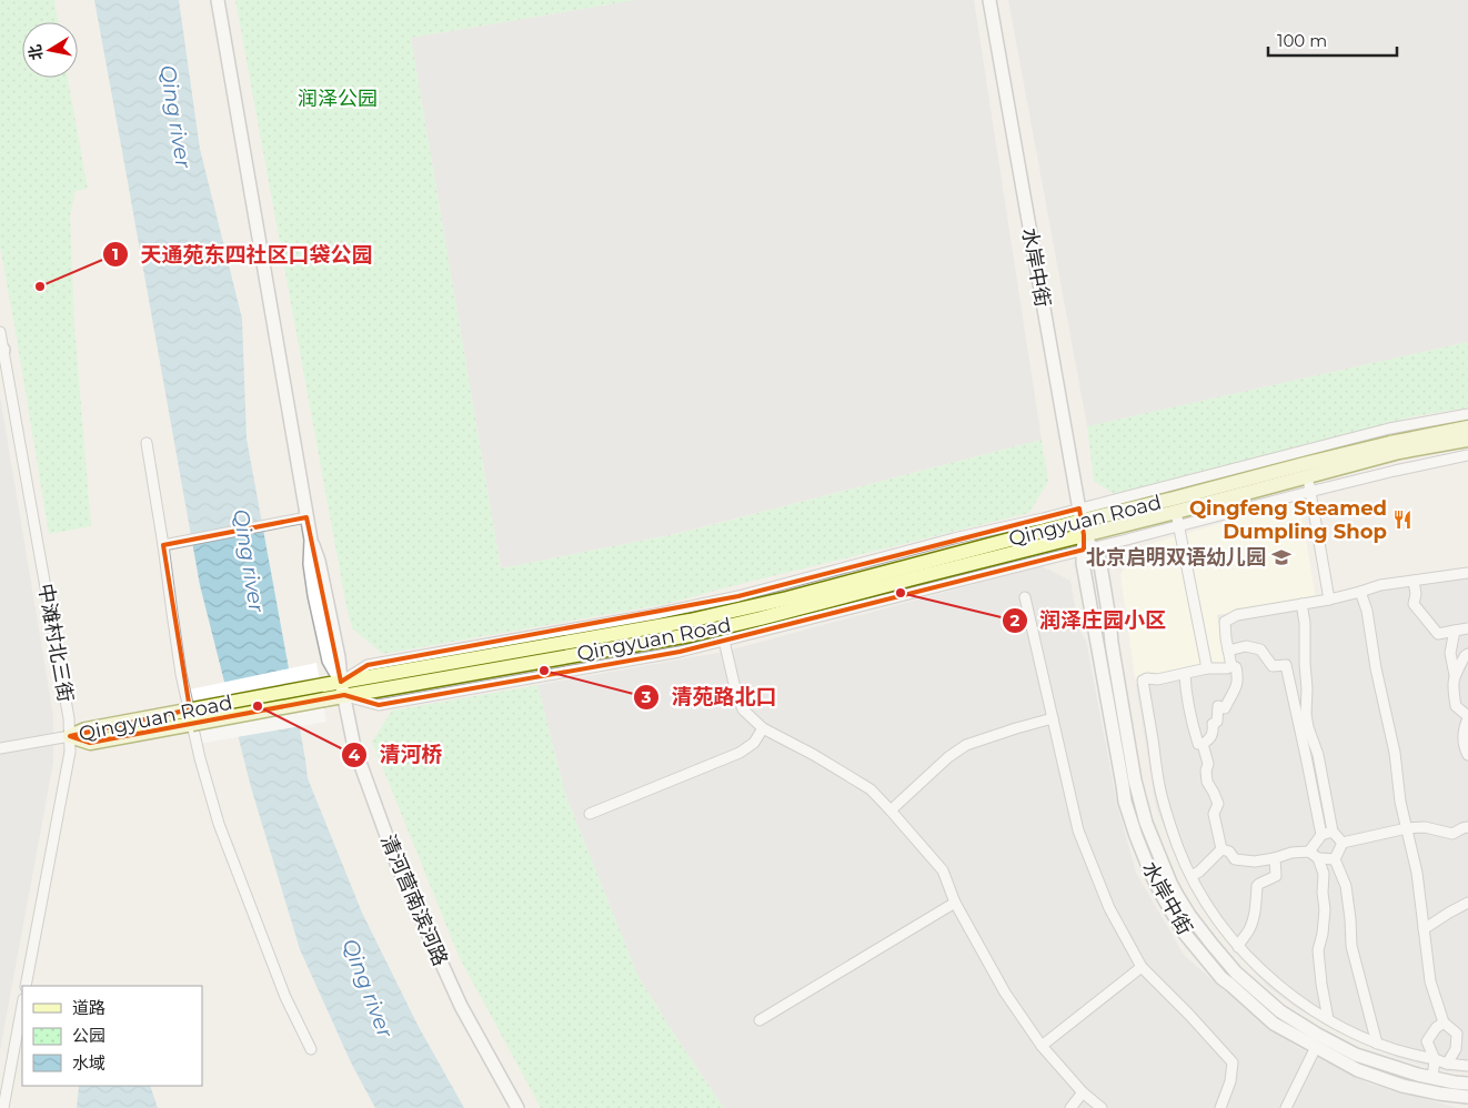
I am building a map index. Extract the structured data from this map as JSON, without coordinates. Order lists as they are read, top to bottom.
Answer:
{
  "streets": {
    "main road": ["Qingyuan Road"],
    "street": ["水岸中街", "中滩村北三街", "清河营南滨河路"]
  },
  "crossings": [
    ["水岸中街", "Qingyuan Road"],
    ["Qingyuan Road", "中滩村北三街"],
    ["Qingyuan Road", "清河营南滨河路"]
  ],
  "water": ["Qing river"],
  "parks": ["润泽公园"],
  "places": {
    "other": [
      "天通苑东四社区口袋公园",
      "润泽庄园小区",
      "清苑路北口",
      "清河桥"
    ],
    "restaurant": ["Qingfeng Steamed Dumpling Shop"],
    "school or university": ["北京启明双语幼儿园"]
  },
  "legend": ["道路", "公园", "水域"],
  "scale_bar": "100 m",
  "north": "left"
}
